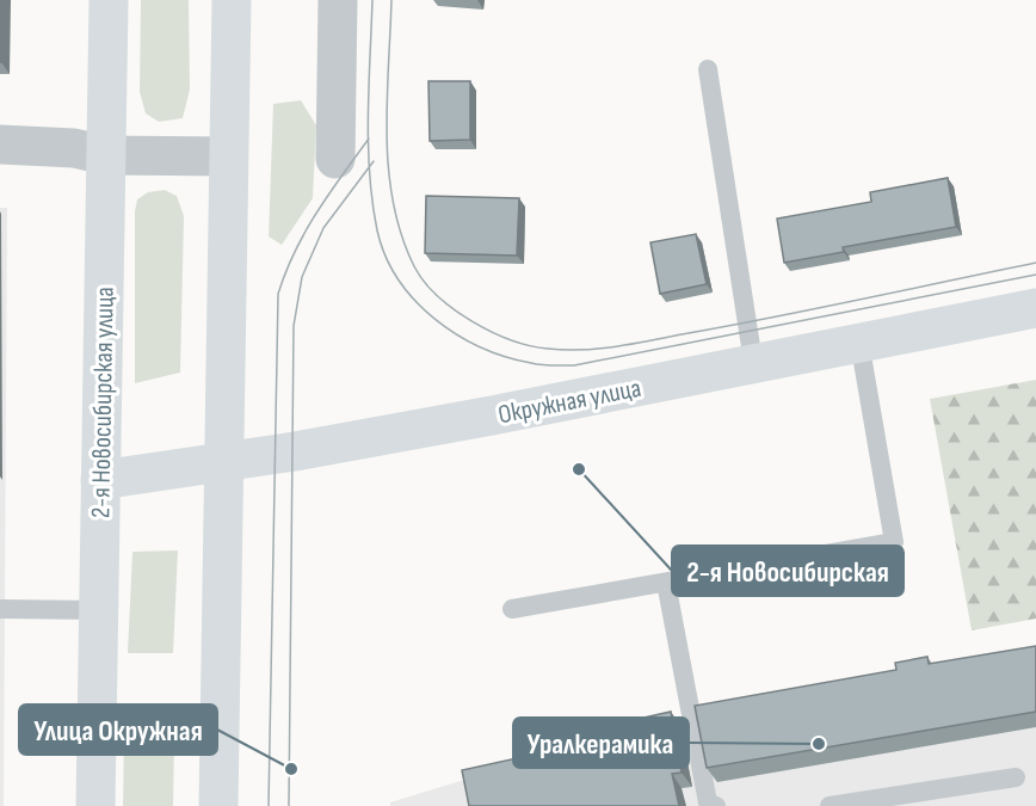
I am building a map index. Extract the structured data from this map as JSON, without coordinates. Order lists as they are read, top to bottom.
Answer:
{
  "streets": {
    "main road": ["Окружная улица", "2-я Новосибирская улица"]
  },
  "crossings": [
    ["Окружная улица", "2-я Новосибирская улица"]
  ],
  "places": ["2-я Новосибирская", "Уралкерамика", "Улица Окружная"]
}
